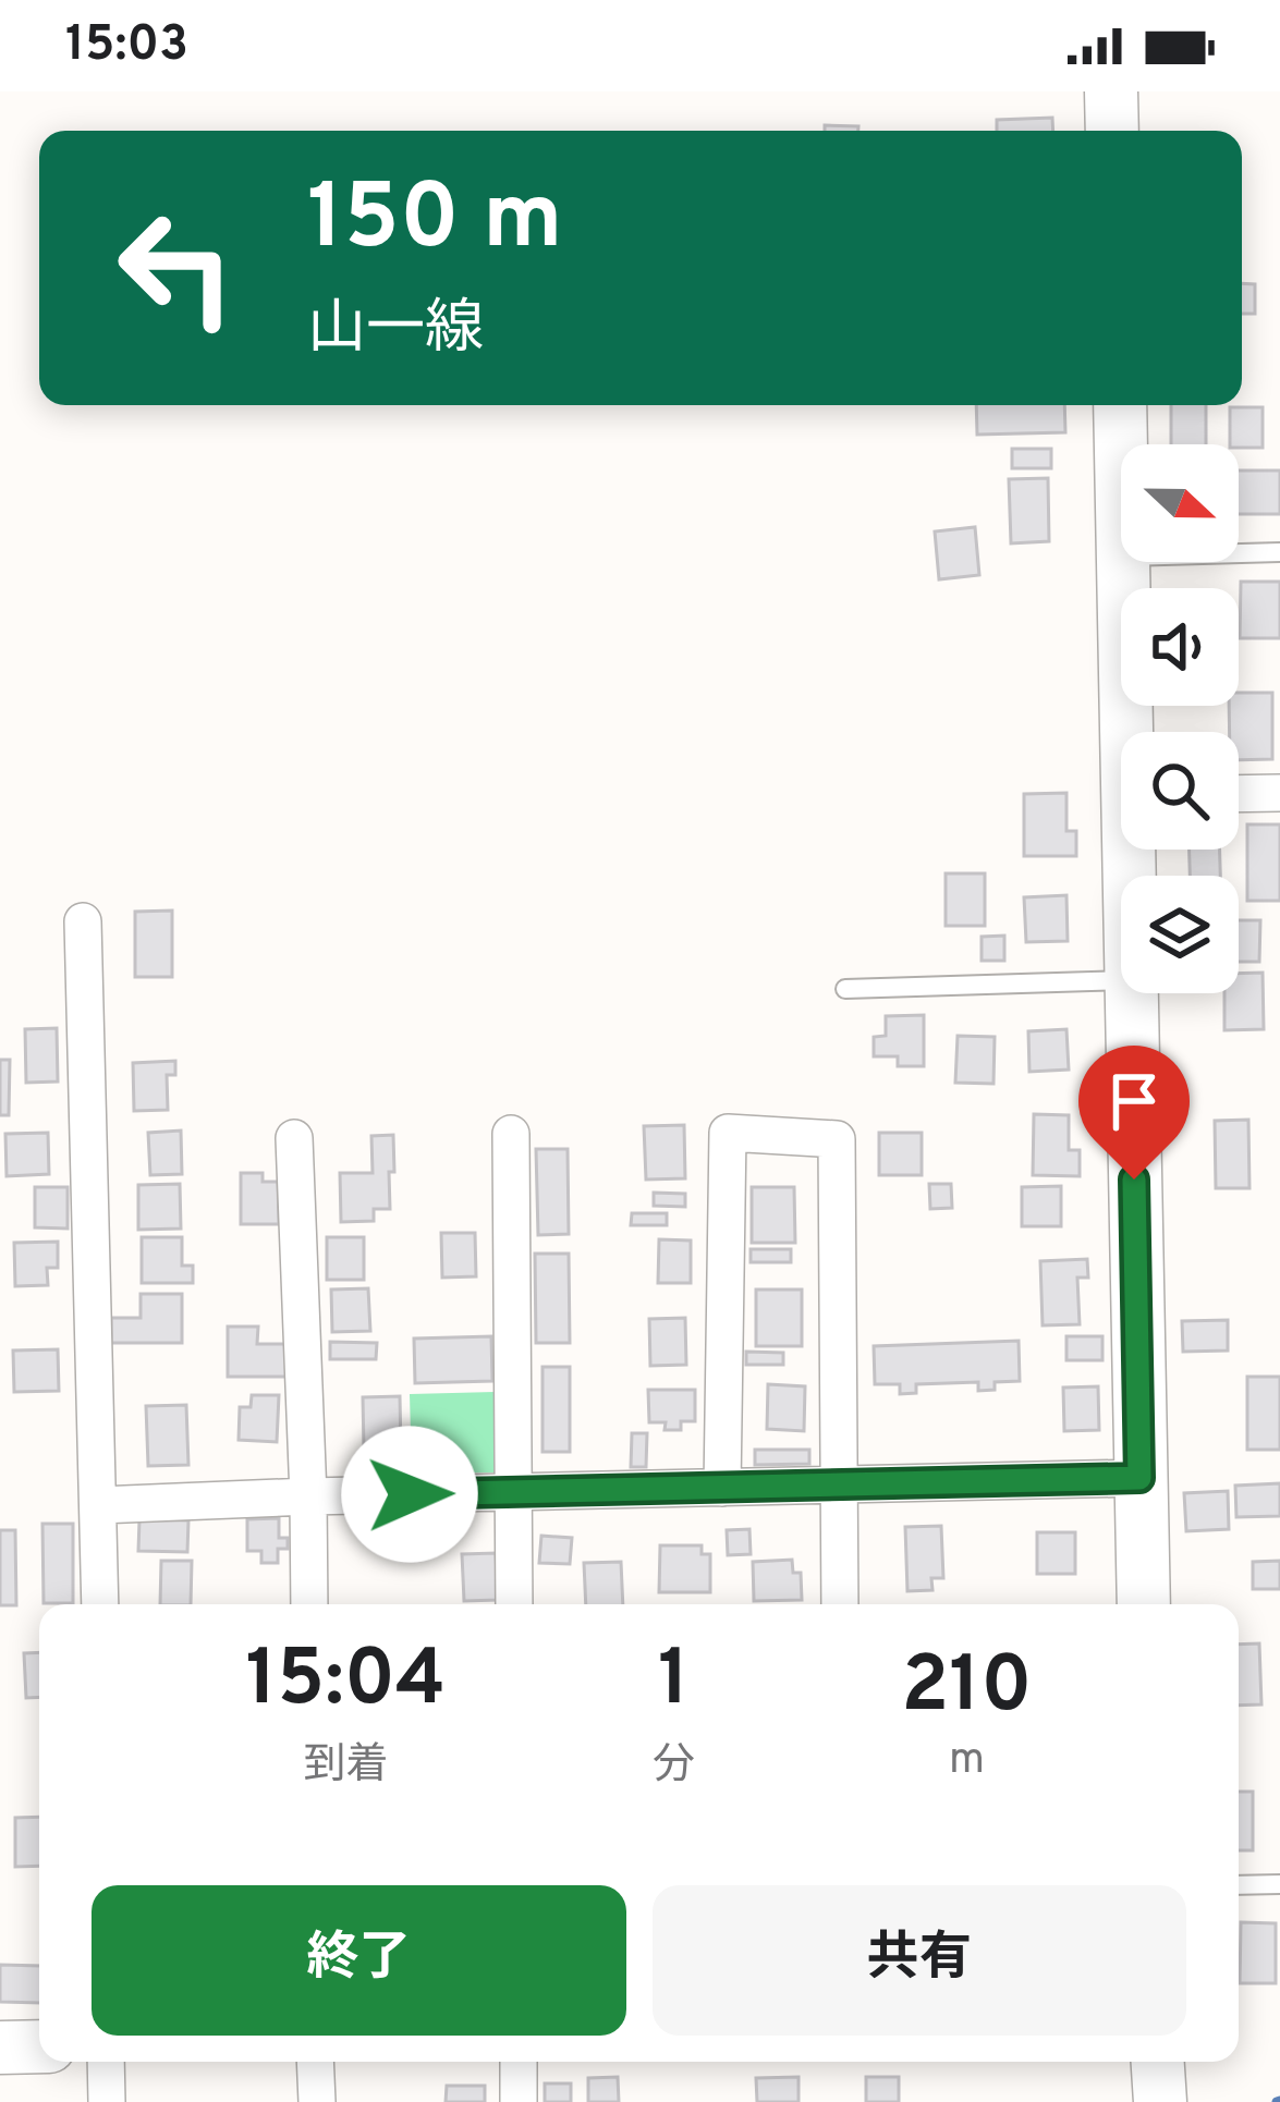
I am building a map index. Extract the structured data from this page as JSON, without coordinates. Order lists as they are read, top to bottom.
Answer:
{
  "north": "right",
  "page": {
    "status": "15:03",
    "turn": ["150 m", "山一線"],
    "eta": [
      "15:04",
      "到着",
      "1",
      "分",
      "210",
      "m"
    ],
    "buttons": ["終了", "共有"]
  }
}
